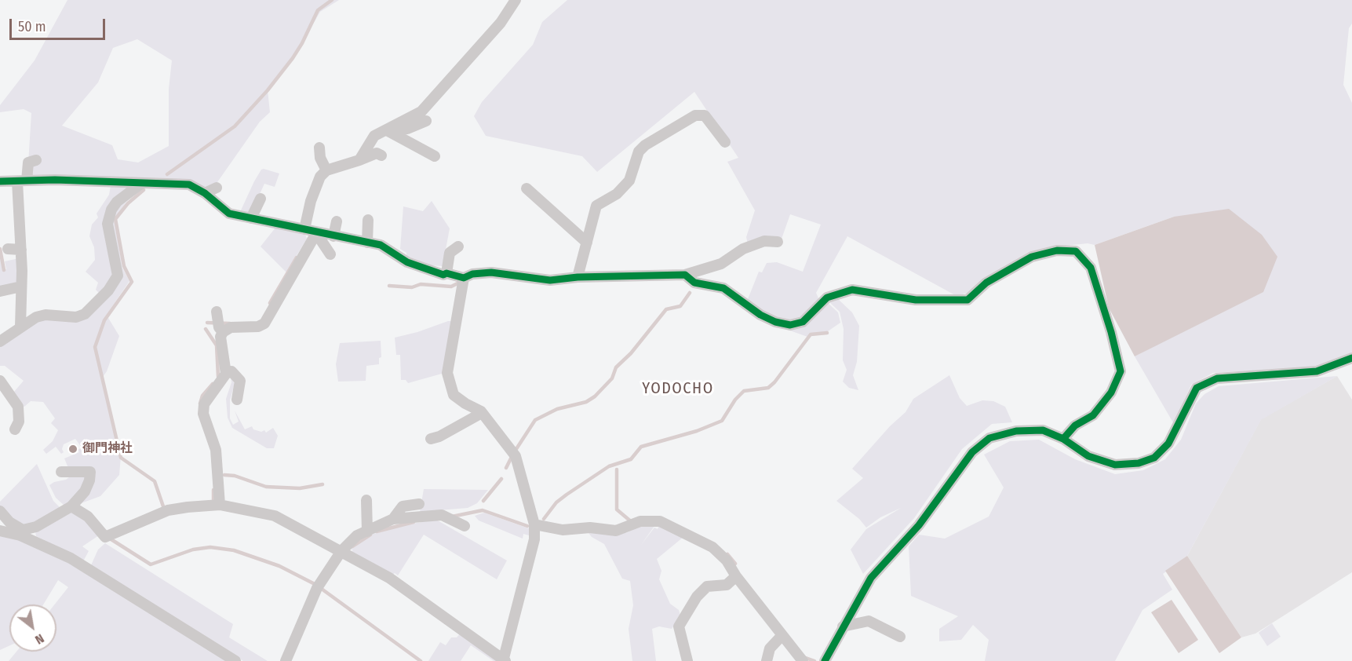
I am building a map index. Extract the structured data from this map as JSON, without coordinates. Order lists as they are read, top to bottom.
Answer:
{
  "districts": ["YODOCHO"],
  "places": ["御門神社"],
  "scale_bar": "50 m",
  "north": "bottom right"
}
